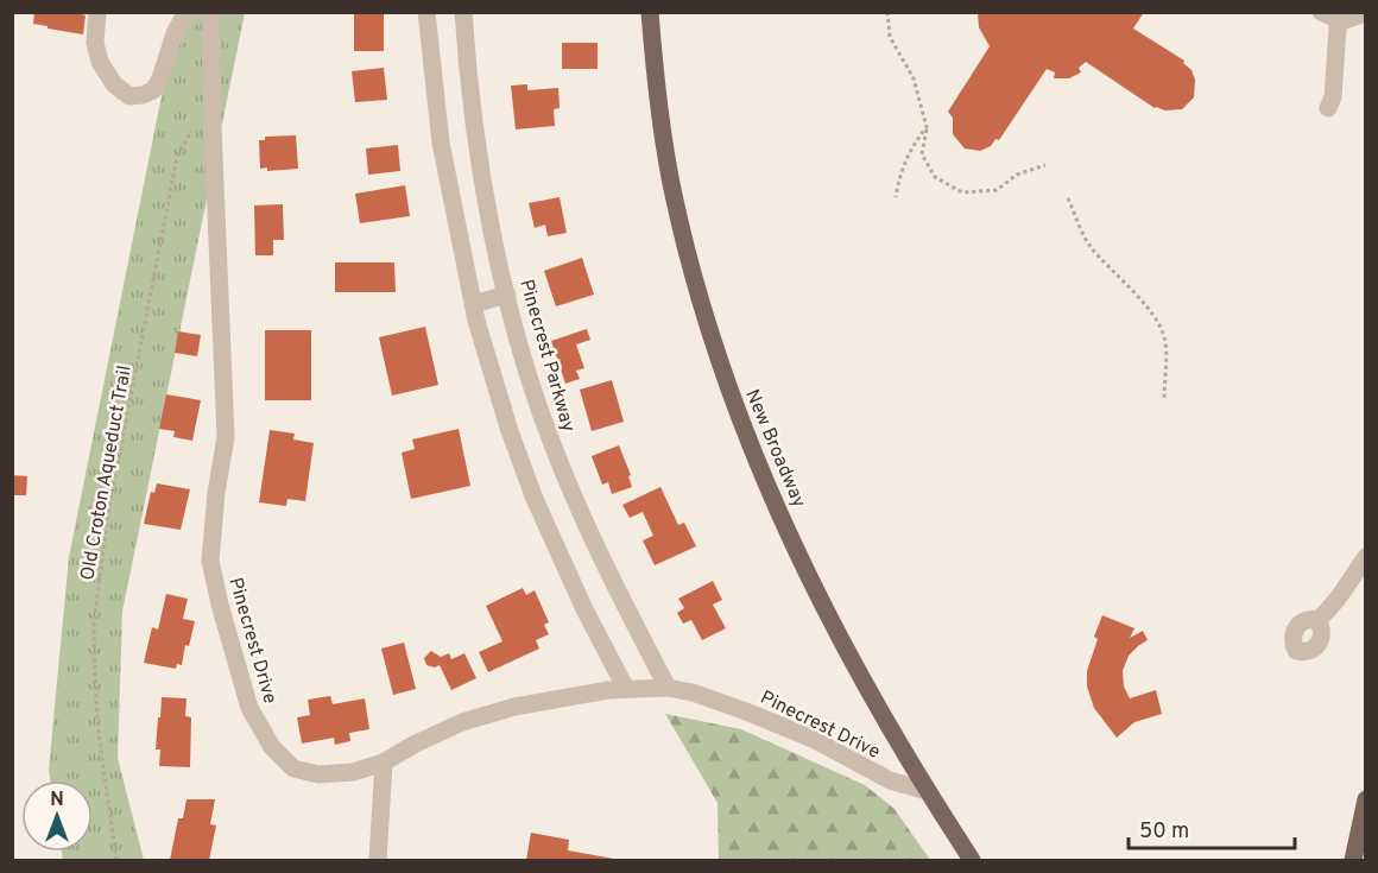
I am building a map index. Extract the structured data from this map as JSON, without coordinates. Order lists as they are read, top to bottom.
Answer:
{
  "streets": {
    "main road": ["New Broadway"],
    "street": ["Pinecrest Parkway", "Pinecrest Drive"],
    "path": ["Old Croton Aqueduct Trail"]
  },
  "crossings": [
    ["Pinecrest Parkway", "Pinecrest Drive"],
    ["New Broadway", "Pinecrest Drive"],
    ["Old Croton Aqueduct Trail", "Pinecrest Drive"]
  ],
  "scale_bar": "50 m",
  "north": "top"
}
